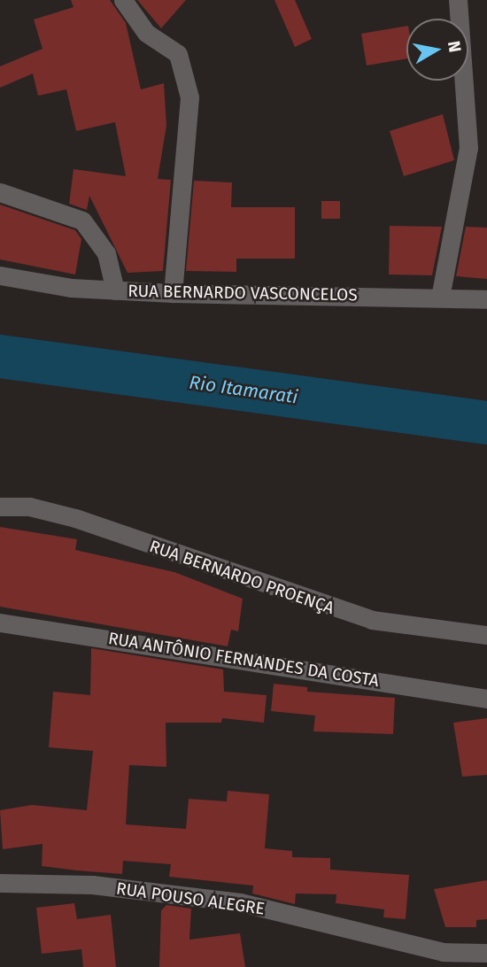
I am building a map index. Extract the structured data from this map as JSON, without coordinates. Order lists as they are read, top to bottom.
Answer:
{
  "streets": {
    "street": [
      "RUA BERNARDO VASCONCELOS",
      "RUA BERNARDO PROENÇA",
      "RUA ANTÔNIO FERNANDES DA COSTA",
      "RUA POUSO ALEGRE"
    ]
  },
  "water": ["Rio Itamarati"],
  "north": "right"
}
